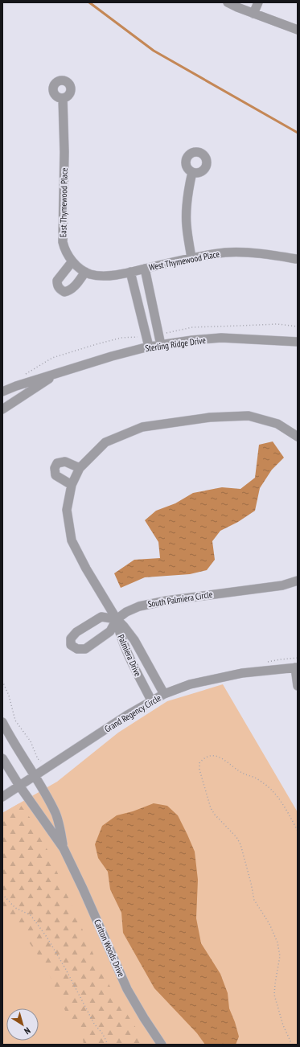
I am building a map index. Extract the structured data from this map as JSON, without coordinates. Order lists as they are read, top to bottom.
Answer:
{
  "streets": {
    "street": [
      "East Thymewood Place",
      "West Thymewood Place",
      "Sterling Ridge Drive",
      "South Palmiera Circle",
      "Palmiera Drive",
      "Grand Regency Circle",
      "Carlton Woods Drive"
    ]
  },
  "crossings": [
    ["East Thymewood Place", "West Thymewood Place"],
    ["South Palmiera Circle", "Palmiera Drive"],
    ["Palmiera Drive", "Grand Regency Circle"],
    ["Grand Regency Circle", "Carlton Woods Drive"]
  ],
  "north": "bottom right"
}
